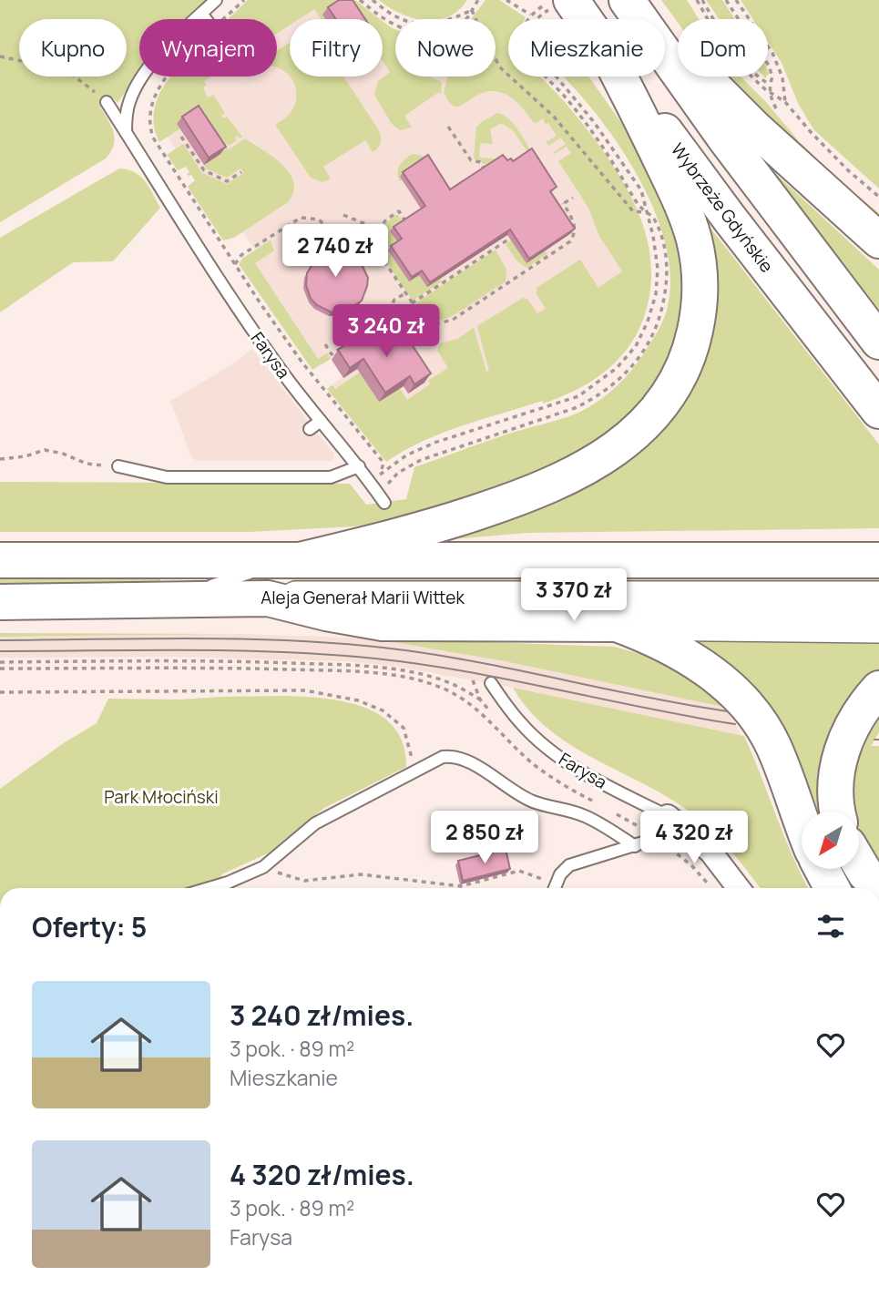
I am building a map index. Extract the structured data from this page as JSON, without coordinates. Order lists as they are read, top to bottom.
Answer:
{
  "streets": {
    "main road": ["Wybrzeże Gdyńskie", "Aleja Generał Marii Wittek"],
    "street": ["Farysa"]
  },
  "parks": ["Park Młociński"],
  "north": "bottom left",
  "page": {
    "chip": [
      "Kupno",
      "Wynajem",
      "Filtry",
      "Nowe",
      "Mieszkanie",
      "Dom"
    ],
    "price": [
      "2 740 zł",
      "3 240 zł",
      "3 370 zł",
      "2 850 zł",
      "4 320 zł"
    ],
    "heading": "Oferty: 5",
    "list": [
      {
        "name": "3 240 zł/mies.",
        "note": "3 pok. · 89 m² · Mieszkanie"
      },
      {
        "name": "4 320 zł/mies.",
        "note": "3 pok. · 89 m² · Farysa"
      }
    ]
  }
}
